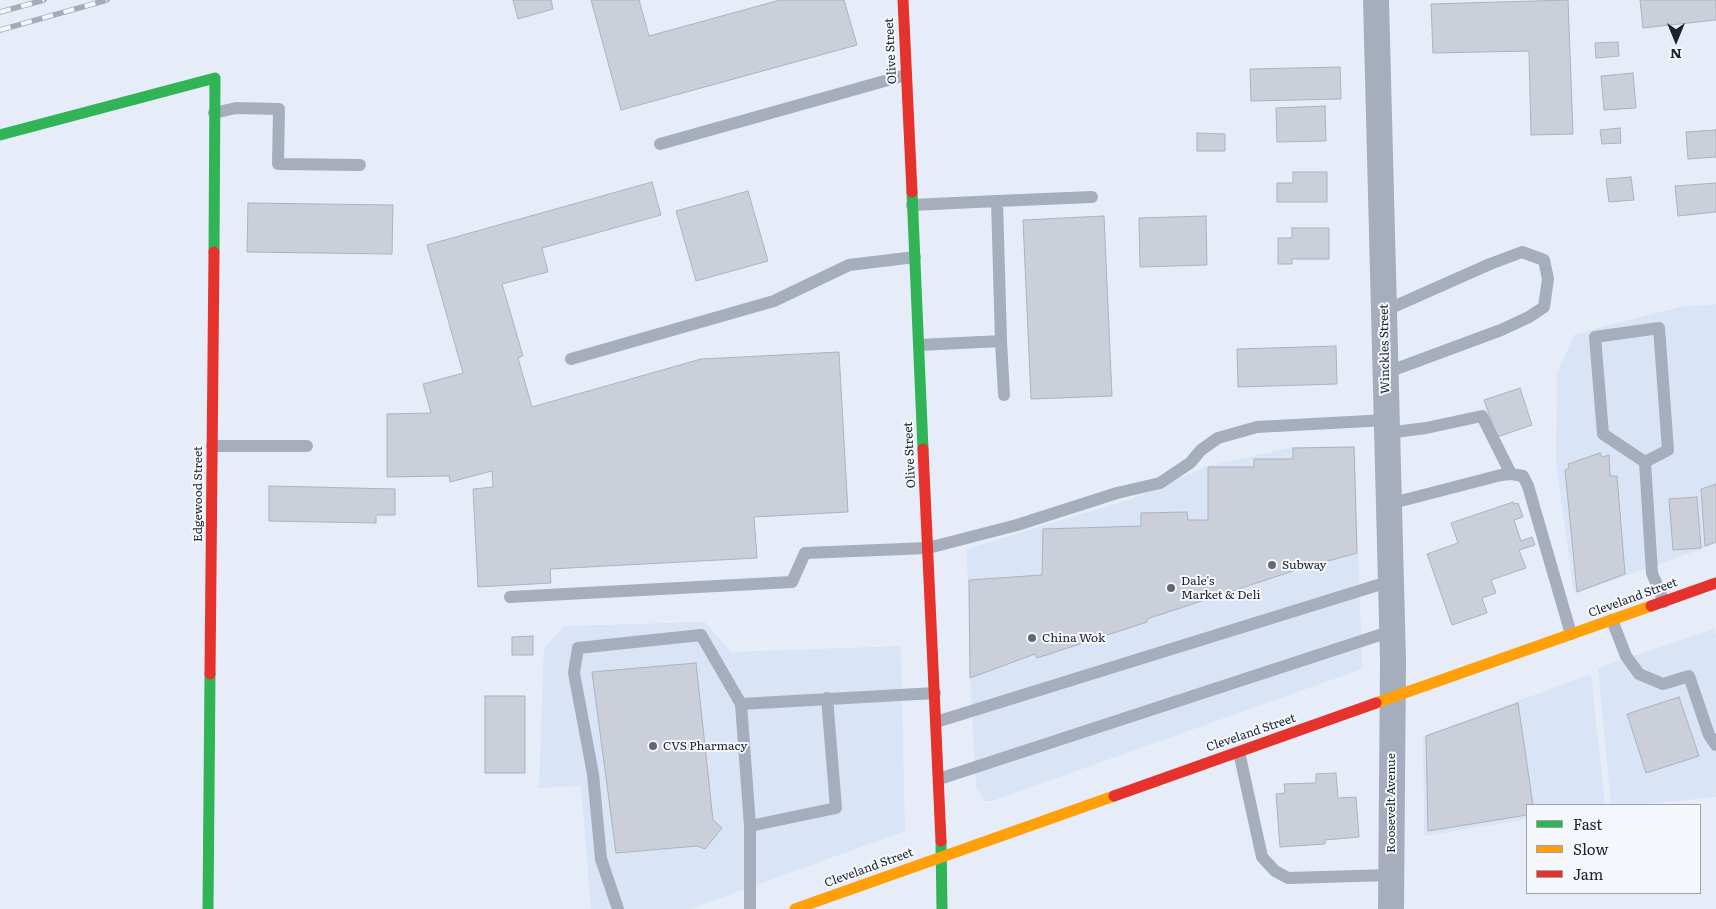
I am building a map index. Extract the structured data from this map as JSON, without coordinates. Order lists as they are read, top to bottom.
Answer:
{
  "streets": {
    "street": [
      "Olive Street",
      "Winckles Street",
      "Edgewood Street",
      "Cleveland Street",
      "Roosevelt Avenue"
    ]
  },
  "crossings": [
    ["Olive Street", "Cleveland Street"],
    ["Winckles Street", "Cleveland Street"],
    ["Winckles Street", "Roosevelt Avenue"],
    ["Cleveland Street", "Roosevelt Avenue"]
  ],
  "places": [
    "Subway",
    "Dale's Market & Deli",
    "China Wok",
    "CVS Pharmacy"
  ],
  "legend": ["Fast", "Slow", "Jam"],
  "north": "bottom"
}
